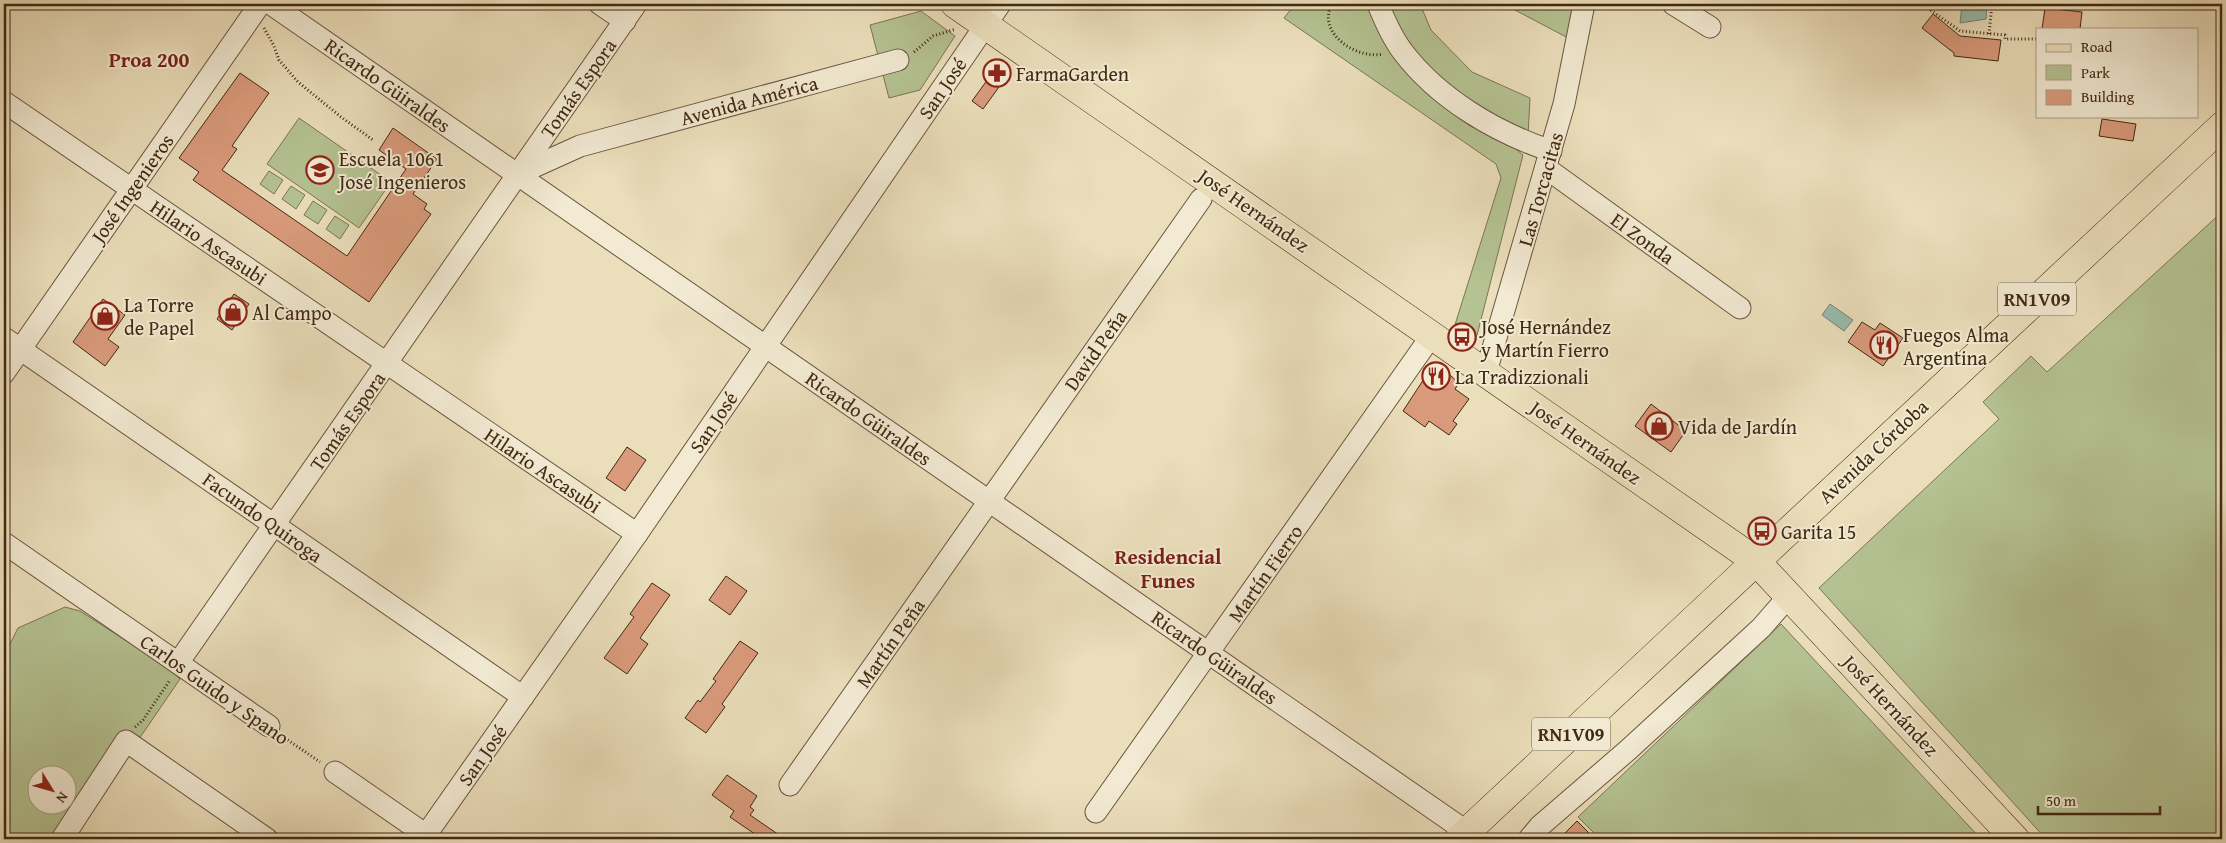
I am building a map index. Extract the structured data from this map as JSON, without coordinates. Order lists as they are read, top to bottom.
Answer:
{
  "streets": {
    "main road": ["José Hernández", "RN1V09", "Avenida Córdoba"],
    "street": [
      "Ricardo Güiraldes",
      "Tomás Espora",
      "San José",
      "Avenida América",
      "José Ingenieros",
      "Las Torcacitas",
      "El Zonda",
      "Hilario Ascasubi",
      "David Peña",
      "Facundo Quiroga",
      "Martín Fierro",
      "Martín Peña",
      "Carlos Guido y Spano"
    ]
  },
  "crossings": [
    ["Ricardo Güiraldes", "Tomás Espora"],
    ["Ricardo Güiraldes", "San José"],
    ["Ricardo Güiraldes", "Avenida América"],
    ["Ricardo Güiraldes", "David Peña"],
    ["Ricardo Güiraldes", "Avenida Córdoba"],
    ["Ricardo Güiraldes", "Martín Fierro"],
    ["Ricardo Güiraldes", "Martín Peña"],
    ["Tomás Espora", "Avenida América"],
    ["Tomás Espora", "Hilario Ascasubi"],
    ["Tomás Espora", "Facundo Quiroga"],
    ["Tomás Espora", "Carlos Guido y Spano"],
    ["San José", "José Hernández"],
    ["San José", "Hilario Ascasubi"],
    ["San José", "Facundo Quiroga"],
    ["José Ingenieros", "Hilario Ascasubi"],
    ["José Ingenieros", "Facundo Quiroga"],
    ["Las Torcacitas", "José Hernández"],
    ["Las Torcacitas", "El Zonda"],
    ["José Hernández", "Avenida Córdoba"],
    ["José Hernández", "Martín Fierro"],
    ["David Peña", "Martín Peña"]
  ],
  "districts": ["Proa 200", "Residencial Funes"],
  "places": {
    "pharmacy": ["FarmaGarden"],
    "school or university": ["Escuela 1061 José Ingenieros"],
    "shop": ["Al Campo", "La Torre de Papel", "Vida de Jardín"],
    "bus stop": ["José Hernández y Martín Fierro", "Garita 15"],
    "restaurant": ["Fuegos Alma Argentina", "La Tradizzionali"]
  },
  "legend": ["Road", "Park", "Building"],
  "scale_bar": "50 m",
  "north": "bottom right"
}
